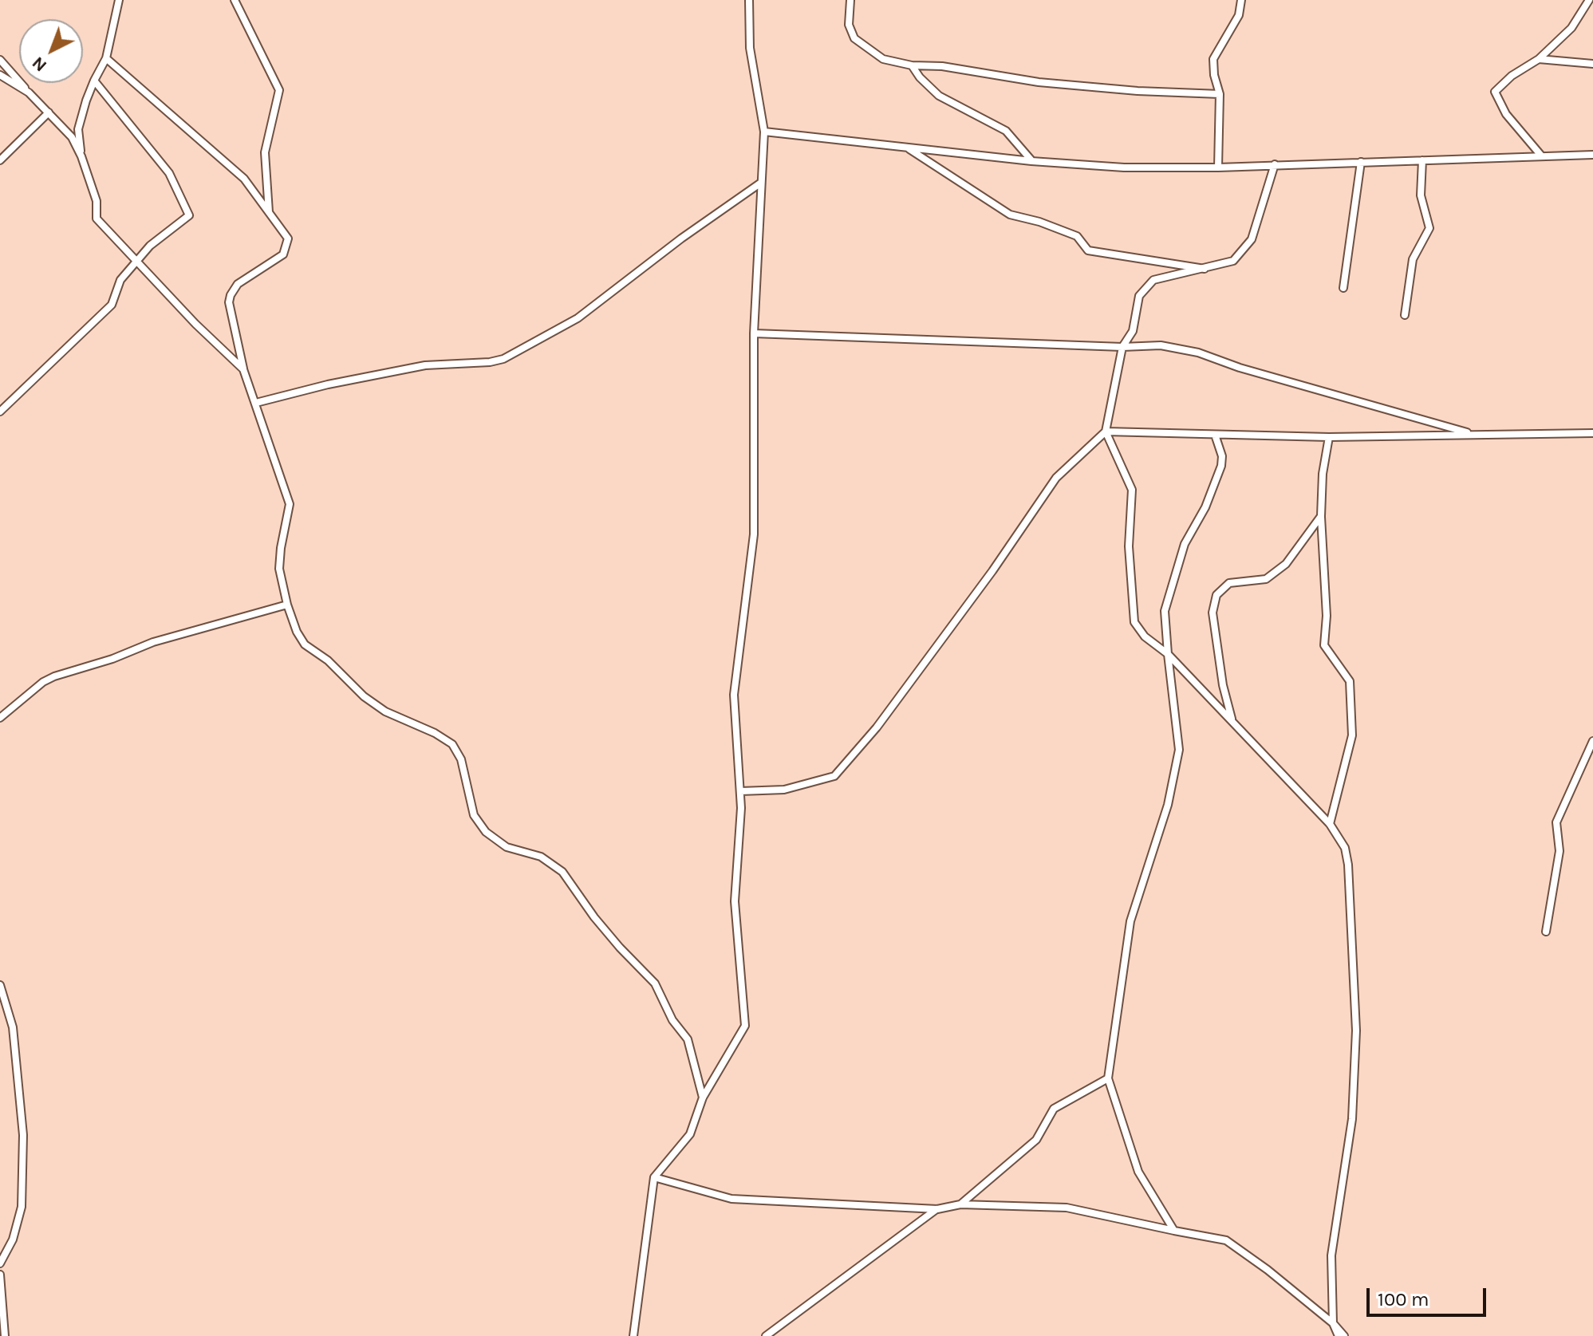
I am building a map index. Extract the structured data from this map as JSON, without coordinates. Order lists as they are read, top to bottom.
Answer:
{
  "scale_bar": "100 m",
  "north": "bottom left"
}
